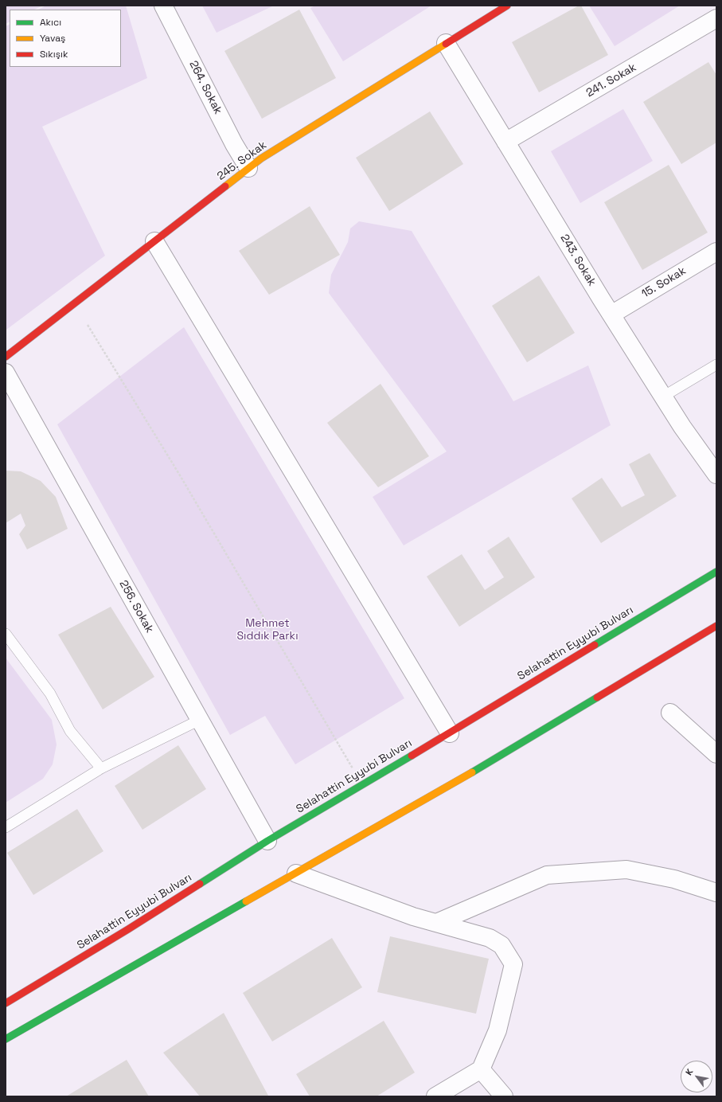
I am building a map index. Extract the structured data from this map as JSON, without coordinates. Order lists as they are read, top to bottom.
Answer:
{
  "streets": {
    "main road": ["245. Sokak", "Selahattin Eyyubi Bulvarı"],
    "street": [
      "241. Sokak",
      "264. Sokak",
      "243. Sokak",
      "15. Sokak",
      "256. Sokak"
    ]
  },
  "crossings": [
    ["241. Sokak", "243. Sokak"],
    ["264. Sokak", "245. Sokak"],
    ["245. Sokak", "243. Sokak"],
    ["243. Sokak", "15. Sokak"],
    ["256. Sokak", "Selahattin Eyyubi Bulvarı"]
  ],
  "parks": ["Mehmet Sıddık Parkı"],
  "legend": ["Akıcı", "Yavaş", "Sıkışık"],
  "north": "top left"
}
